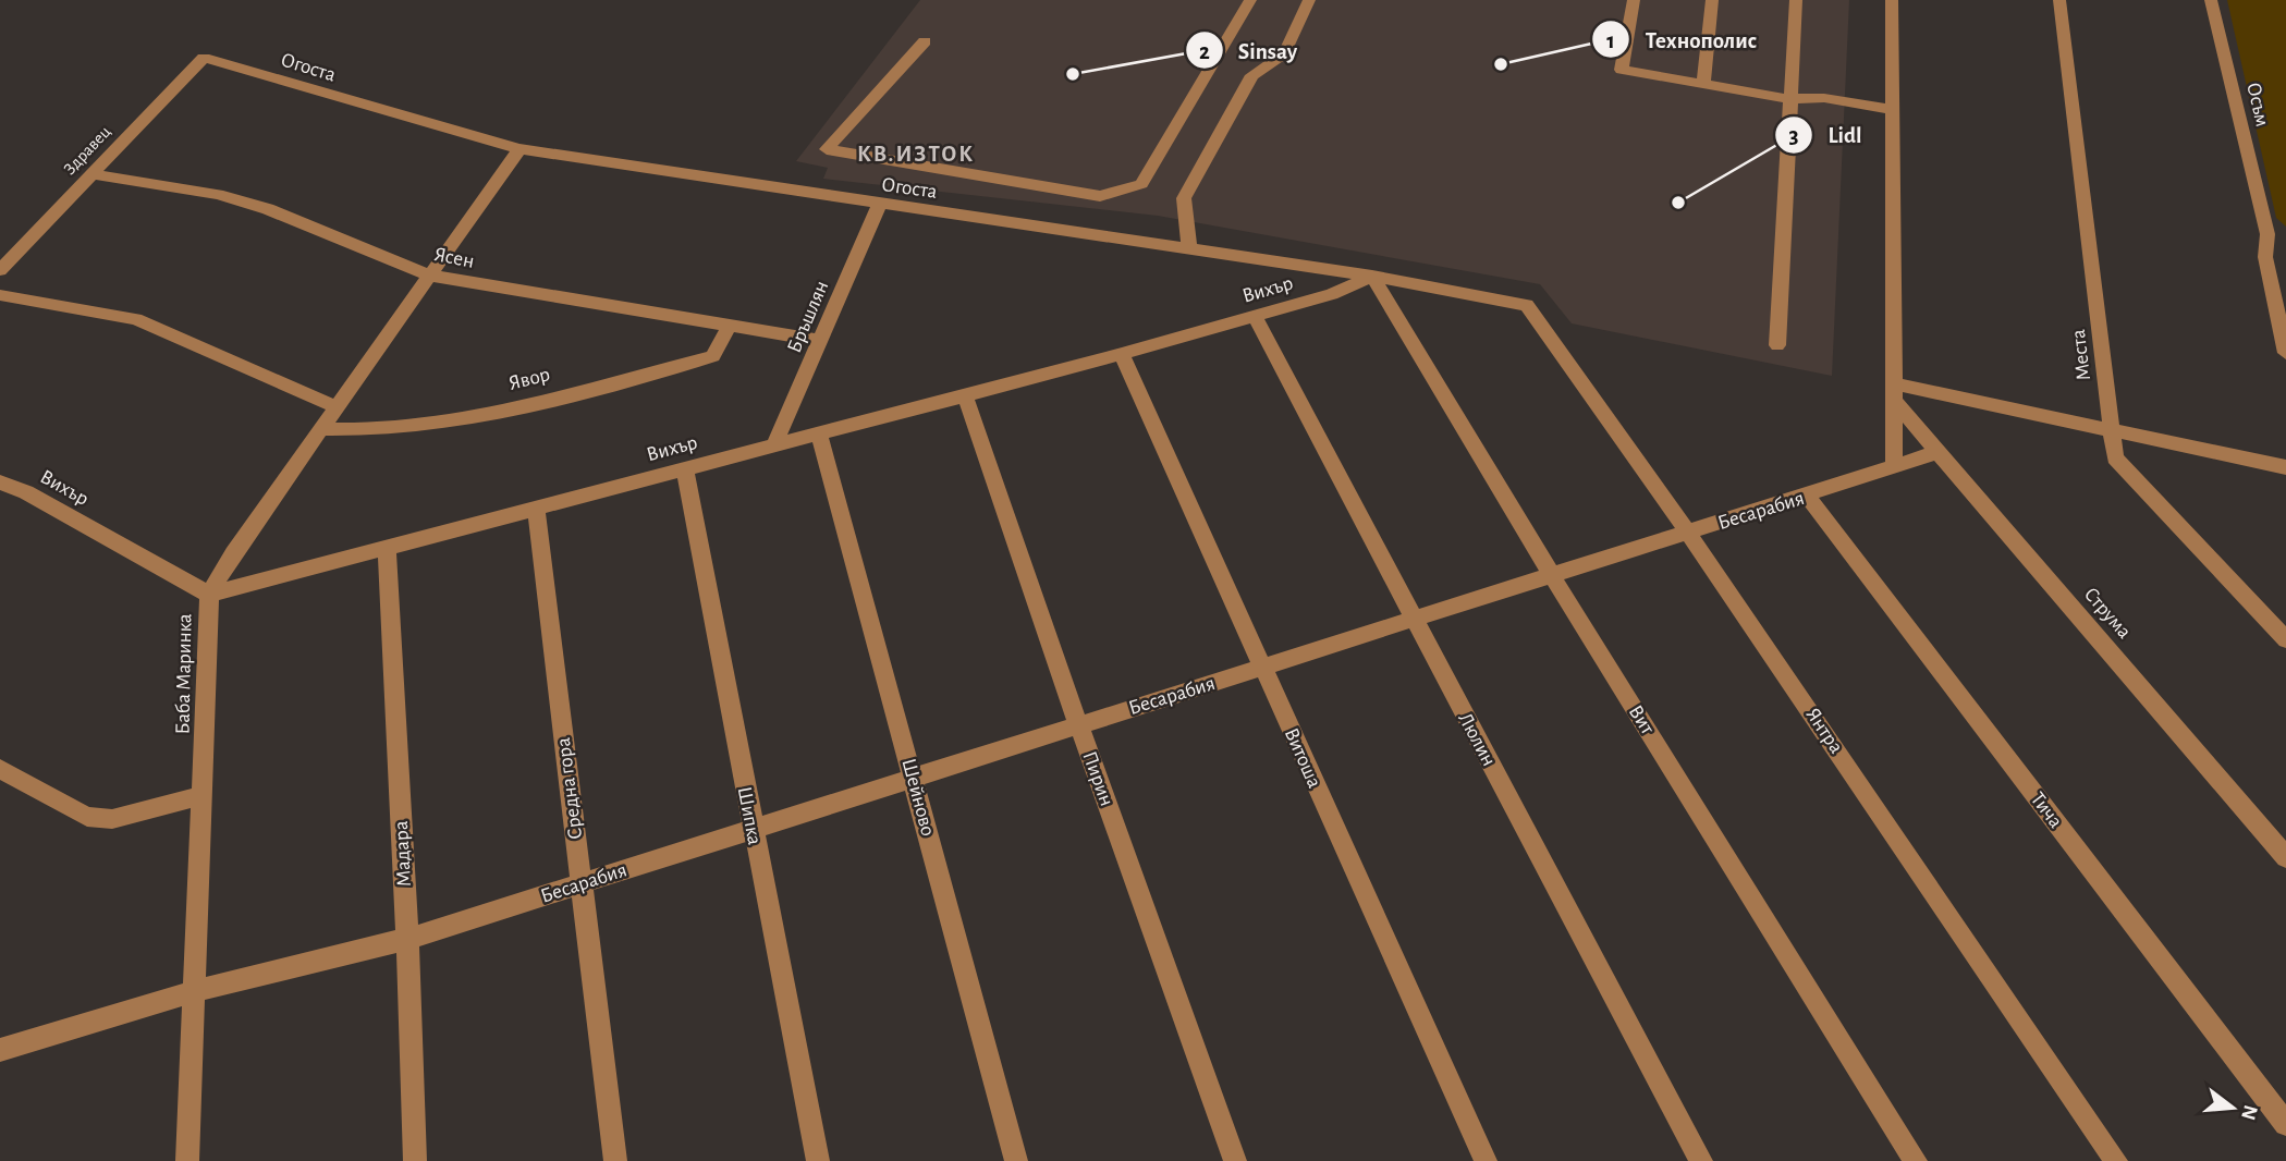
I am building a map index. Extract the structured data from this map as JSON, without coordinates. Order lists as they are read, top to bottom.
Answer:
{
  "streets": {
    "street": [
      "Огоста",
      "Осъм",
      "Здравец",
      "Ясен",
      "Вихър",
      "Бръшлян",
      "Места",
      "Явор",
      "Бесарабия",
      "Струма",
      "Баба Маринка",
      "Вит",
      "Янтра",
      "Люлин",
      "Витоша",
      "Пирин",
      "Средна гора",
      "Шейново",
      "Тича",
      "Шипка",
      "Мадара"
    ]
  },
  "crossings": [
    ["Огоста", "Здравец"],
    ["Огоста", "Вихър"],
    ["Огоста", "Бръшлян"],
    ["Огоста", "Баба Маринка"],
    ["Огоста", "Вит"],
    ["Огоста", "Янтра"],
    ["Здравец", "Ясен"],
    ["Ясен", "Бръшлян"],
    ["Ясен", "Явор"],
    ["Ясен", "Баба Маринка"],
    ["Вихър", "Бръшлян"],
    ["Вихър", "Баба Маринка"],
    ["Вихър", "Вит"],
    ["Вихър", "Люлин"],
    ["Вихър", "Витоша"],
    ["Вихър", "Пирин"],
    ["Вихър", "Средна гора"],
    ["Вихър", "Шейново"],
    ["Вихър", "Шипка"],
    ["Вихър", "Мадара"],
    ["Явор", "Баба Маринка"],
    ["Бесарабия", "Струма"],
    ["Бесарабия", "Баба Маринка"],
    ["Бесарабия", "Вит"],
    ["Бесарабия", "Янтра"],
    ["Бесарабия", "Люлин"],
    ["Бесарабия", "Витоша"],
    ["Бесарабия", "Пирин"],
    ["Бесарабия", "Средна гора"],
    ["Бесарабия", "Шейново"],
    ["Бесарабия", "Тича"],
    ["Бесарабия", "Шипка"],
    ["Бесарабия", "Мадара"]
  ],
  "districts": ["КВ.ИЗТОК"],
  "places": ["Технополис", "Sinsay", "Lidl"],
  "north": "right"
}
